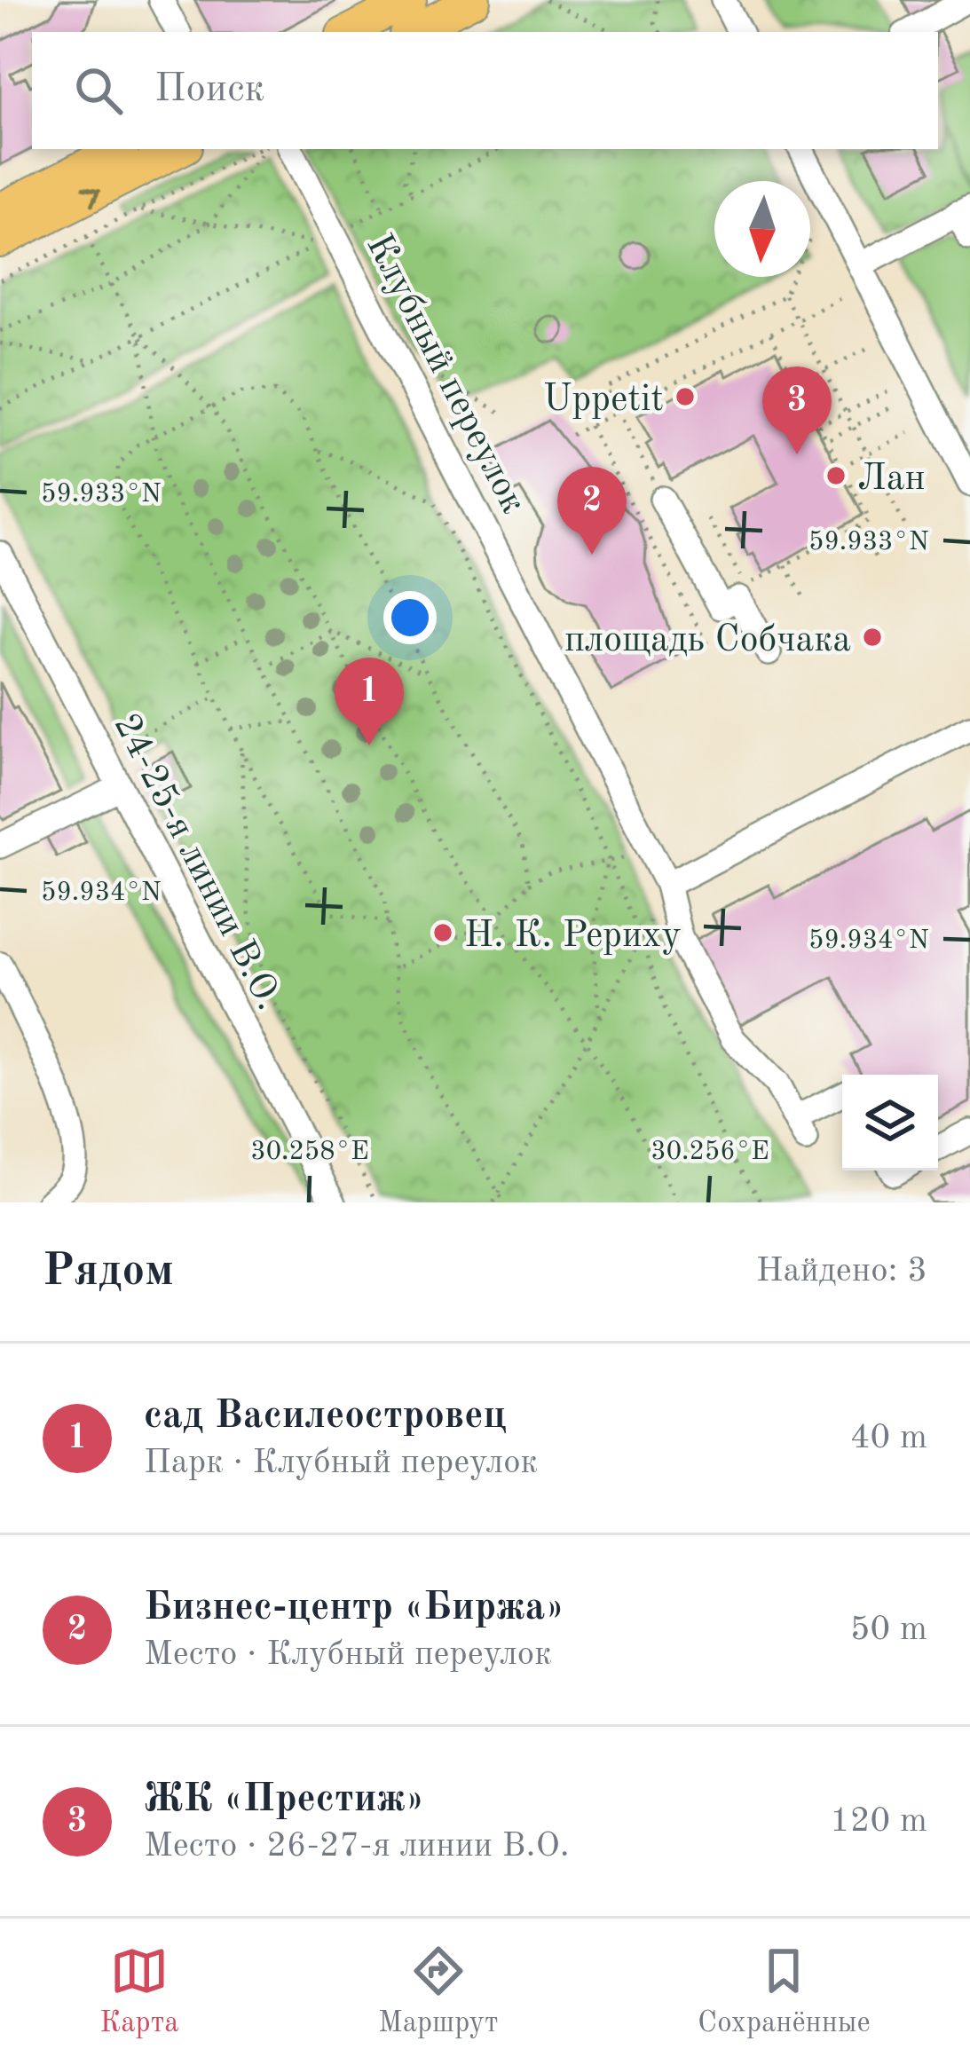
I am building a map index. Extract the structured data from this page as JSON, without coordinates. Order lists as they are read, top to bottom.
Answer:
{
  "streets": {
    "street": ["Клубный переулок", "24-25-я линии В.О."]
  },
  "places": [
    "Uppetit",
    "Лан",
    "площадь Собчака",
    "Н. К. Рериху"
  ],
  "north": "bottom",
  "page": {
    "search": "Поиск",
    "pins": ["3", "2", "1"],
    "heading": ["Рядом", "Найдено: 3"],
    "list": [
      {
        "mark": "1",
        "name": "сад Василеостровец",
        "note": "Парк · Клубный переулок",
        "value": "40 m"
      },
      {
        "mark": "2",
        "name": "Бизнес-центр «Биржа»",
        "note": "Место · Клубный переулок",
        "value": "50 m"
      },
      {
        "mark": "3",
        "name": "ЖК «Престиж»",
        "note": "Место · 26-27-я линии В.О.",
        "value": "120 m"
      }
    ],
    "nav": ["Карта", "Маршрут", "Сохранённые"]
  },
  "coordinates": [
    "59.933°N",
    "59.934°N",
    "30.258°E",
    "30.256°E"
  ]
}
